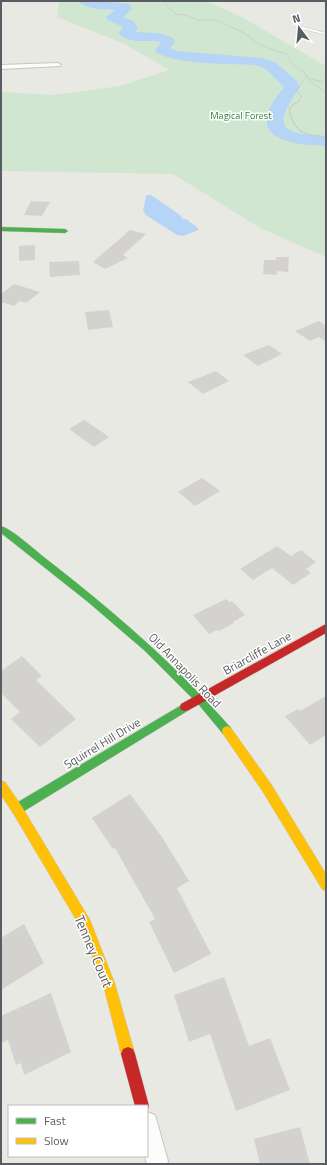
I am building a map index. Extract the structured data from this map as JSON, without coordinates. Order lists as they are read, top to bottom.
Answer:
{
  "streets": {
    "street": [
      "Briarcliffe Lane",
      "Old Annapolis Road",
      "Squirrel Hill Drive",
      "Tenney Court"
    ]
  },
  "crossings": [
    ["Briarcliffe Lane", "Old Annapolis Road"],
    ["Briarcliffe Lane", "Squirrel Hill Drive"],
    ["Old Annapolis Road", "Squirrel Hill Drive"],
    ["Squirrel Hill Drive", "Tenney Court"]
  ],
  "parks": ["Magical Forest"],
  "legend": ["Fast", "Slow"],
  "north": "top"
}
